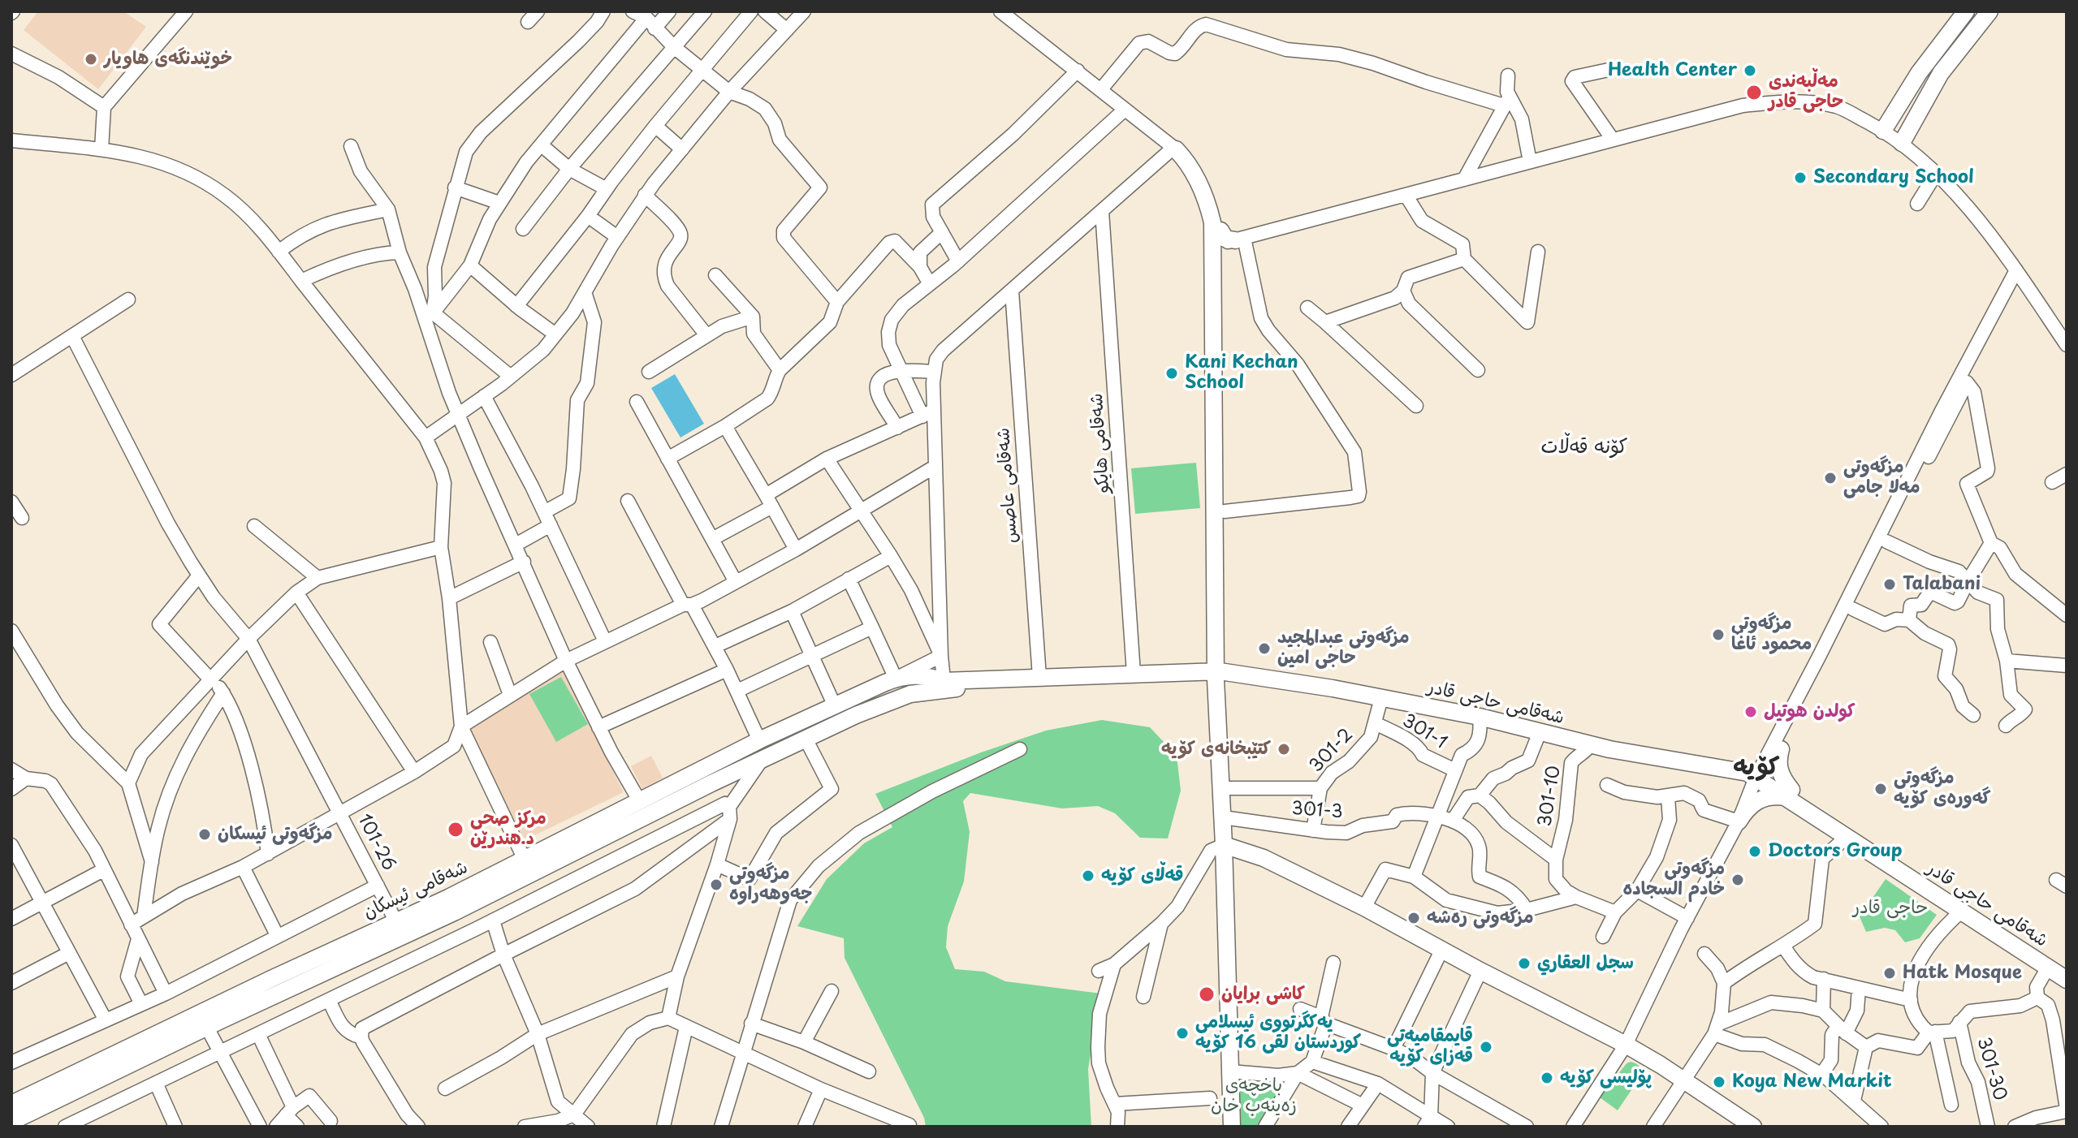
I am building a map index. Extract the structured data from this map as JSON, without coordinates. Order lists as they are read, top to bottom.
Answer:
{
  "streets": {
    "main road": ["شەقامی حاجی قادر", "شەقامی ئیسکان"],
    "street": [
      "شه‌قامی هایكو",
      "شه‌قامی عاصس",
      "301-1",
      "301-2",
      "301-10",
      "301-3",
      "101-26",
      "301-30"
    ]
  },
  "crossings": [
    ["شەقامی حاجی قادر", "301-2"],
    ["شەقامی حاجی قادر", "301-10"],
    ["301-1", "301-2"],
    ["301-2", "301-3"],
    ["101-26", "شەقامی ئیسکان"]
  ],
  "districts": ["کۆنە قەڵات", "کۆیە"],
  "parks": ["حاجی قادر", "باخچه‌ی زه‌ینه‌ب خان"],
  "places": [
    "خوێندنگەی هاویار",
    "Health Center",
    "مەڵبەندی حاجی قادر",
    "Secondary School",
    "Kani Kechan School",
    "مزگه‌وتی مه‌لا جامی",
    "Talabani",
    "مزگه‌وتی محمود ئاغا",
    "مزگه‌وتی عبدالمجید حاجی امین",
    "كولدن هوتيل",
    "كتێبخانه‌ی كۆیه‌",
    "مزگه‌وتی گه‌وره‌ی كۆیه",
    "مرکز صحی د.هندرێن",
    "مزگەوتی ئیسکان",
    "Doctors Group",
    "قەڵای کۆیە",
    "مزگه‌وتی خادم السجاده",
    "مزگه‌وتی جه‌وهه‌راوه",
    "مزگەوتی رەشە",
    "سجل العقاري",
    "Hatk Mosque",
    "كاشی برایان",
    "يه‌كگرتووی ئیسلامی كوردستان لقی 16 كۆیه‌",
    "قایمقامیه‌تی قه‌زای كۆیه‌",
    "پۆلیسی كۆیه‌",
    "Koya New Markit"
  ]
}
